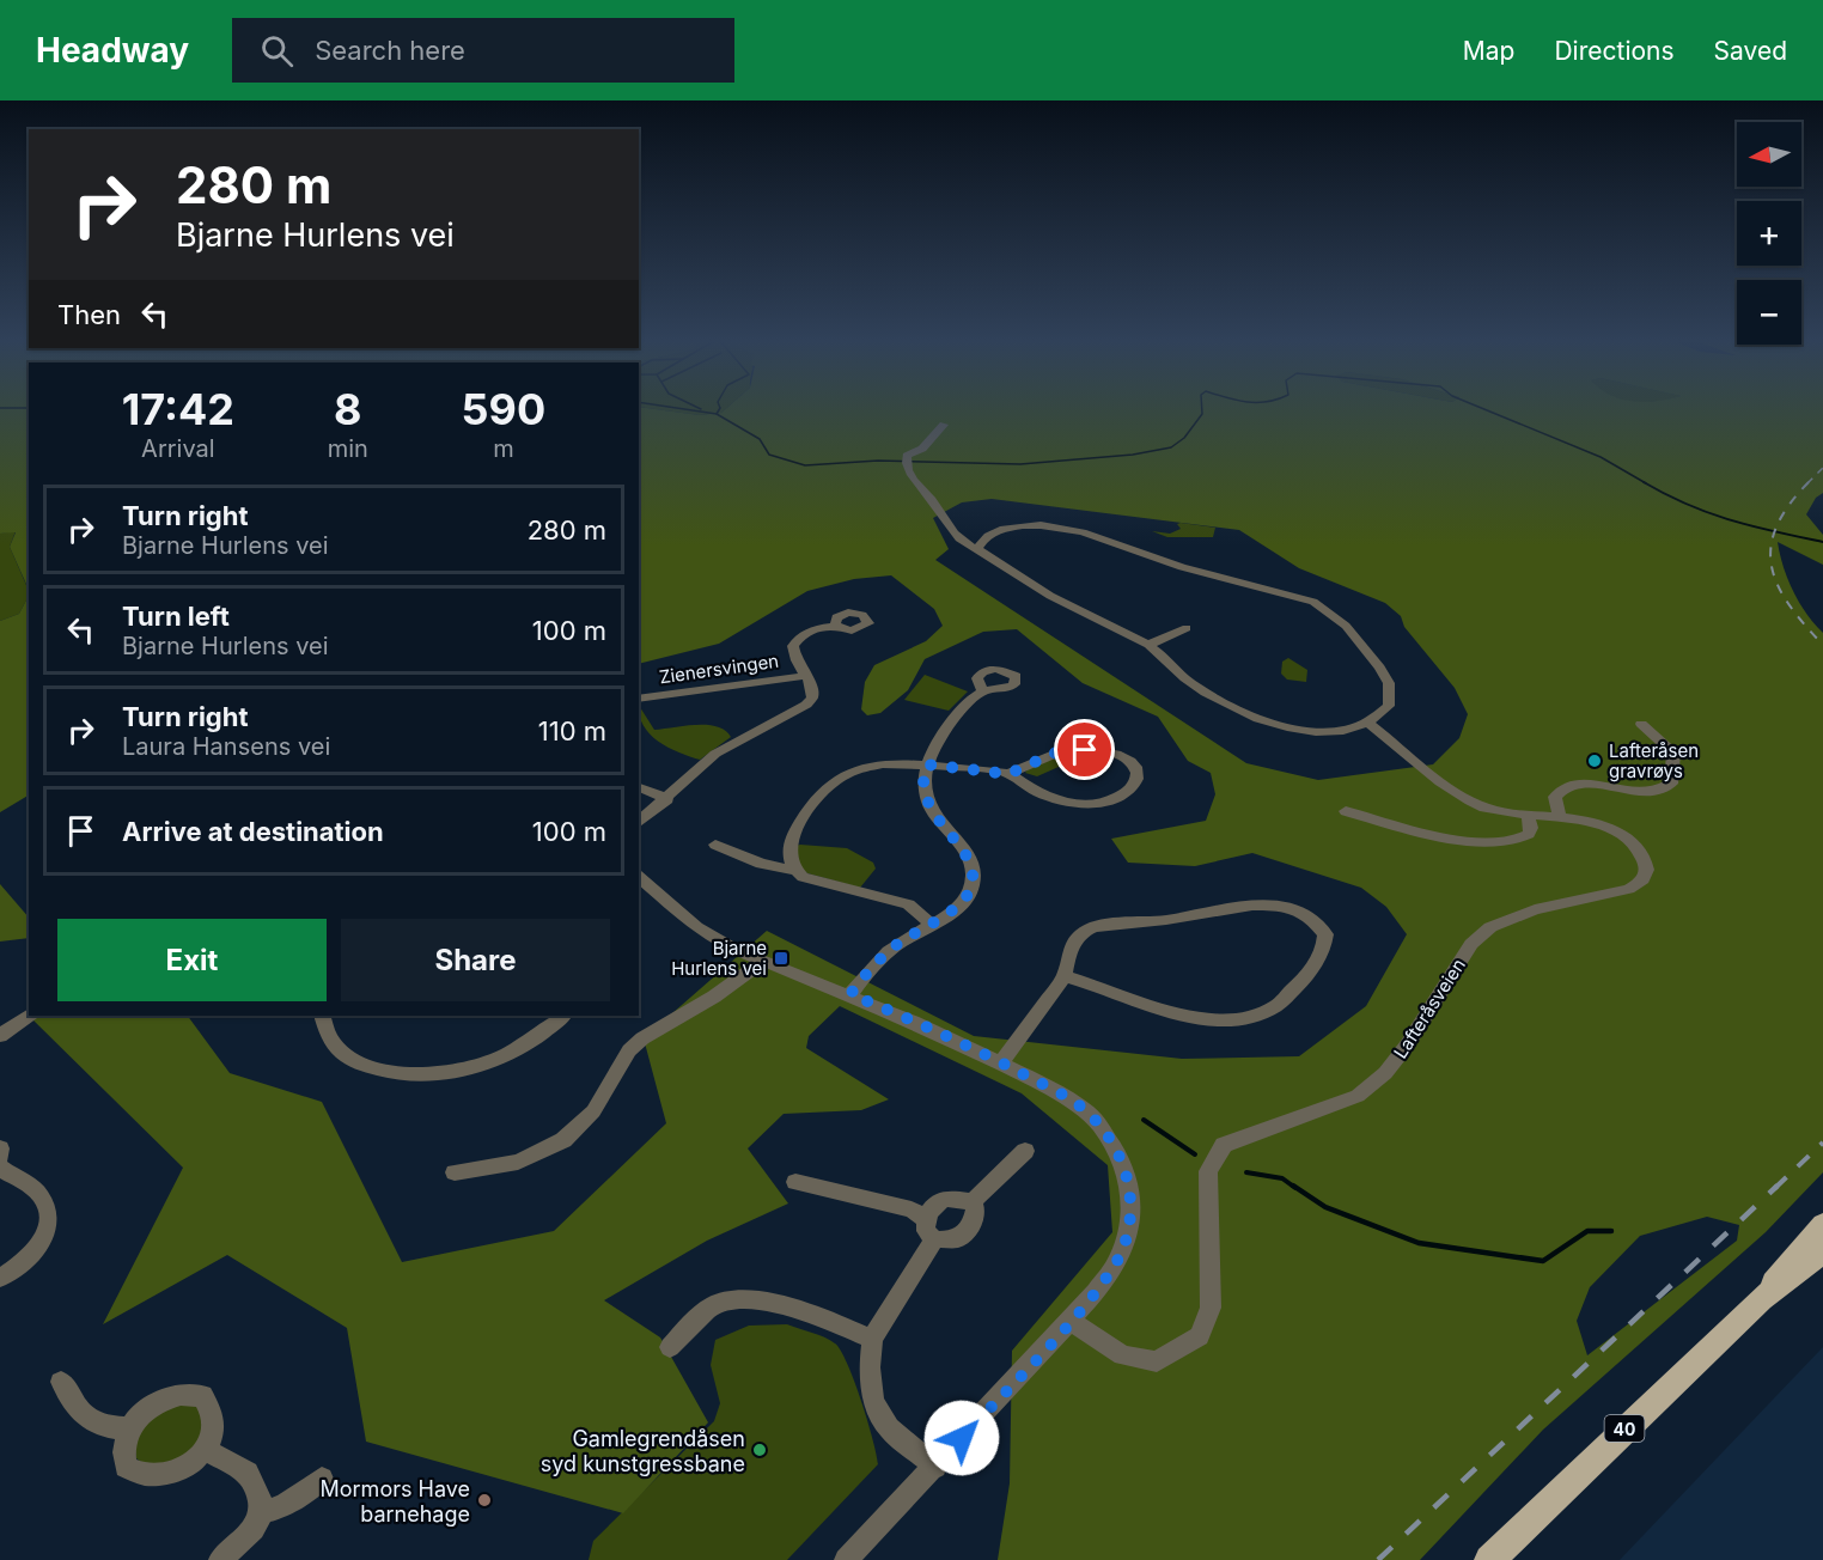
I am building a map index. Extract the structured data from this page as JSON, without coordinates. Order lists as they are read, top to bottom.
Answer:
{
  "streets": {
    "main road": ["40"],
    "street": ["Zienersvingen", "Lafteråsveien"]
  },
  "places": {
    "other": ["Lafteråsen gravrøys", "Gamlegrendåsen syd kunstgressbane", "Mormors Have barnehage"],
    "transit": ["Bjarne Hurlens vei"]
  },
  "north": "left",
  "page": {
    "header": "Headway",
    "search": "Search here",
    "nav": ["Map", "Directions", "Saved"],
    "map_buttons": ["+", "−"],
    "turn": ["280 m", "Bjarne Hurlens vei"],
    "then": "Then",
    "eta": [
      "17:42",
      "Arrival",
      "8",
      "min",
      "590",
      "m"
    ],
    "list": [
      {
        "name": "Turn right",
        "note": "Bjarne Hurlens vei",
        "value": "280 m"
      },
      {
        "name": "Turn left",
        "note": "Bjarne Hurlens vei",
        "value": "100 m"
      },
      {
        "name": "Turn right",
        "note": "Laura Hansens vei",
        "value": "110 m"
      },
      {
        "name": "Arrive at destination",
        "value": "100 m"
      }
    ],
    "buttons": ["Exit", "Share"]
  }
}
